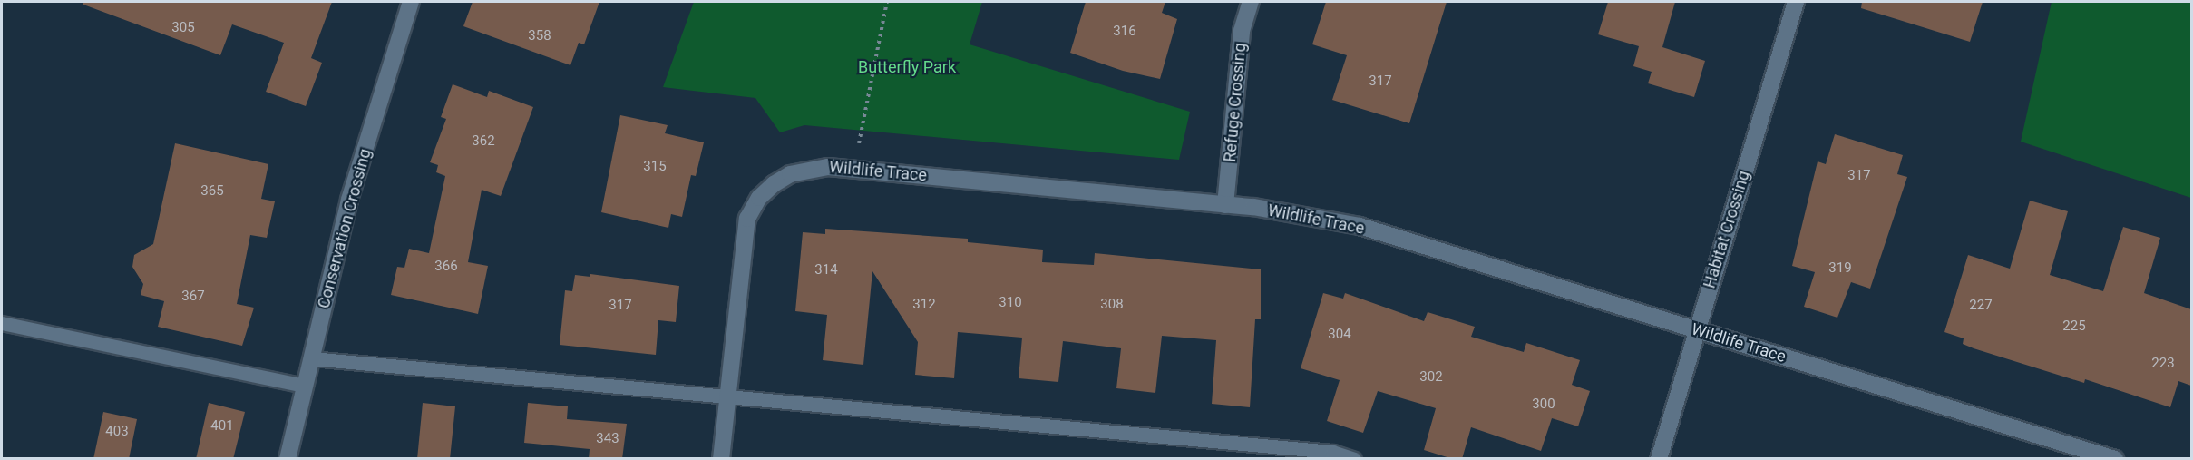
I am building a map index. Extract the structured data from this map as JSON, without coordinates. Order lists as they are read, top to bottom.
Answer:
{
  "streets": {
    "street": [
      "Refuge Crossing",
      "Wildlife Trace",
      "Conservation Crossing",
      "Habitat Crossing"
    ]
  },
  "crossings": [
    ["Refuge Crossing", "Wildlife Trace"],
    ["Wildlife Trace", "Habitat Crossing"]
  ],
  "parks": ["Butterfly Park"],
  "house_numbers": [
    "305",
    "316",
    "358",
    "317",
    "362",
    "315",
    "317",
    "365",
    "366",
    "319",
    "314",
    "367",
    "310",
    "312",
    "308",
    "317",
    "227",
    "225",
    "304",
    "223",
    "302",
    "300",
    "401",
    "403",
    "343"
  ]
}
